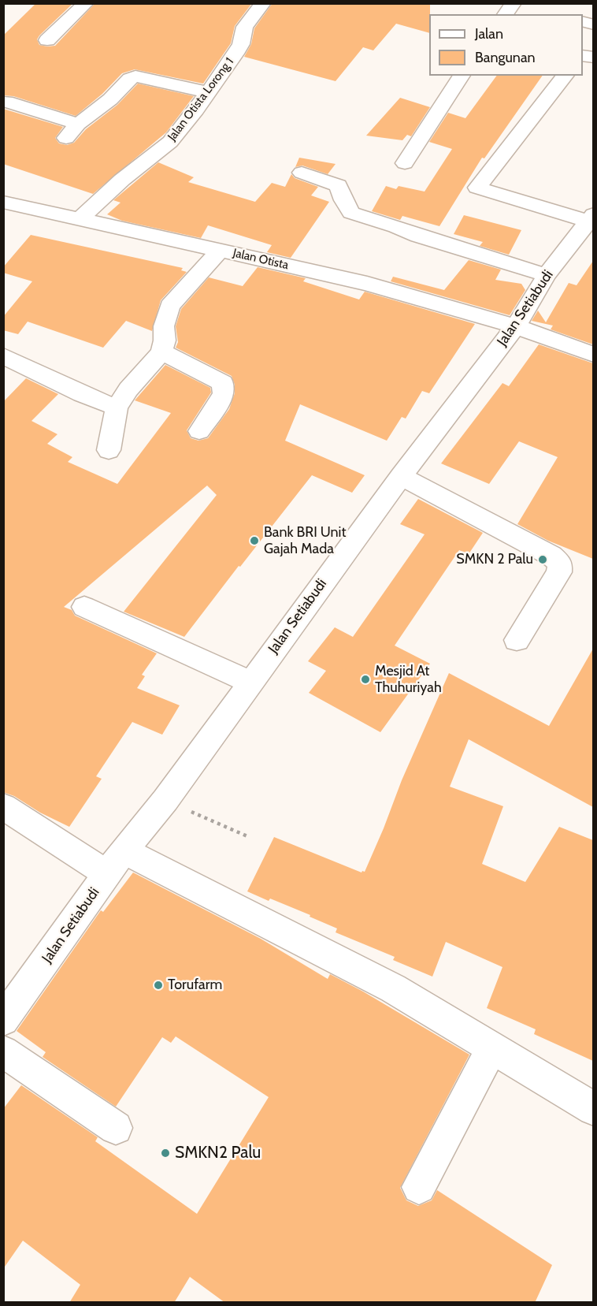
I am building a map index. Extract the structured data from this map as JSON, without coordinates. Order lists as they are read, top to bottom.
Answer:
{
  "streets": {
    "street": ["Jalan Otista Lorong 1", "Jalan Otista", "Jalan Setiabudi"]
  },
  "crossings": [
    ["Jalan Otista Lorong 1", "Jalan Otista"],
    ["Jalan Otista", "Jalan Setiabudi"]
  ],
  "places": [
    "Bank BRI Unit Gajah Mada",
    "SMKN 2 Palu",
    "Mesjid At Thuhuriyah",
    "Torufarm",
    "SMKN2 Palu"
  ],
  "legend": ["Jalan", "Bangunan"]
}
